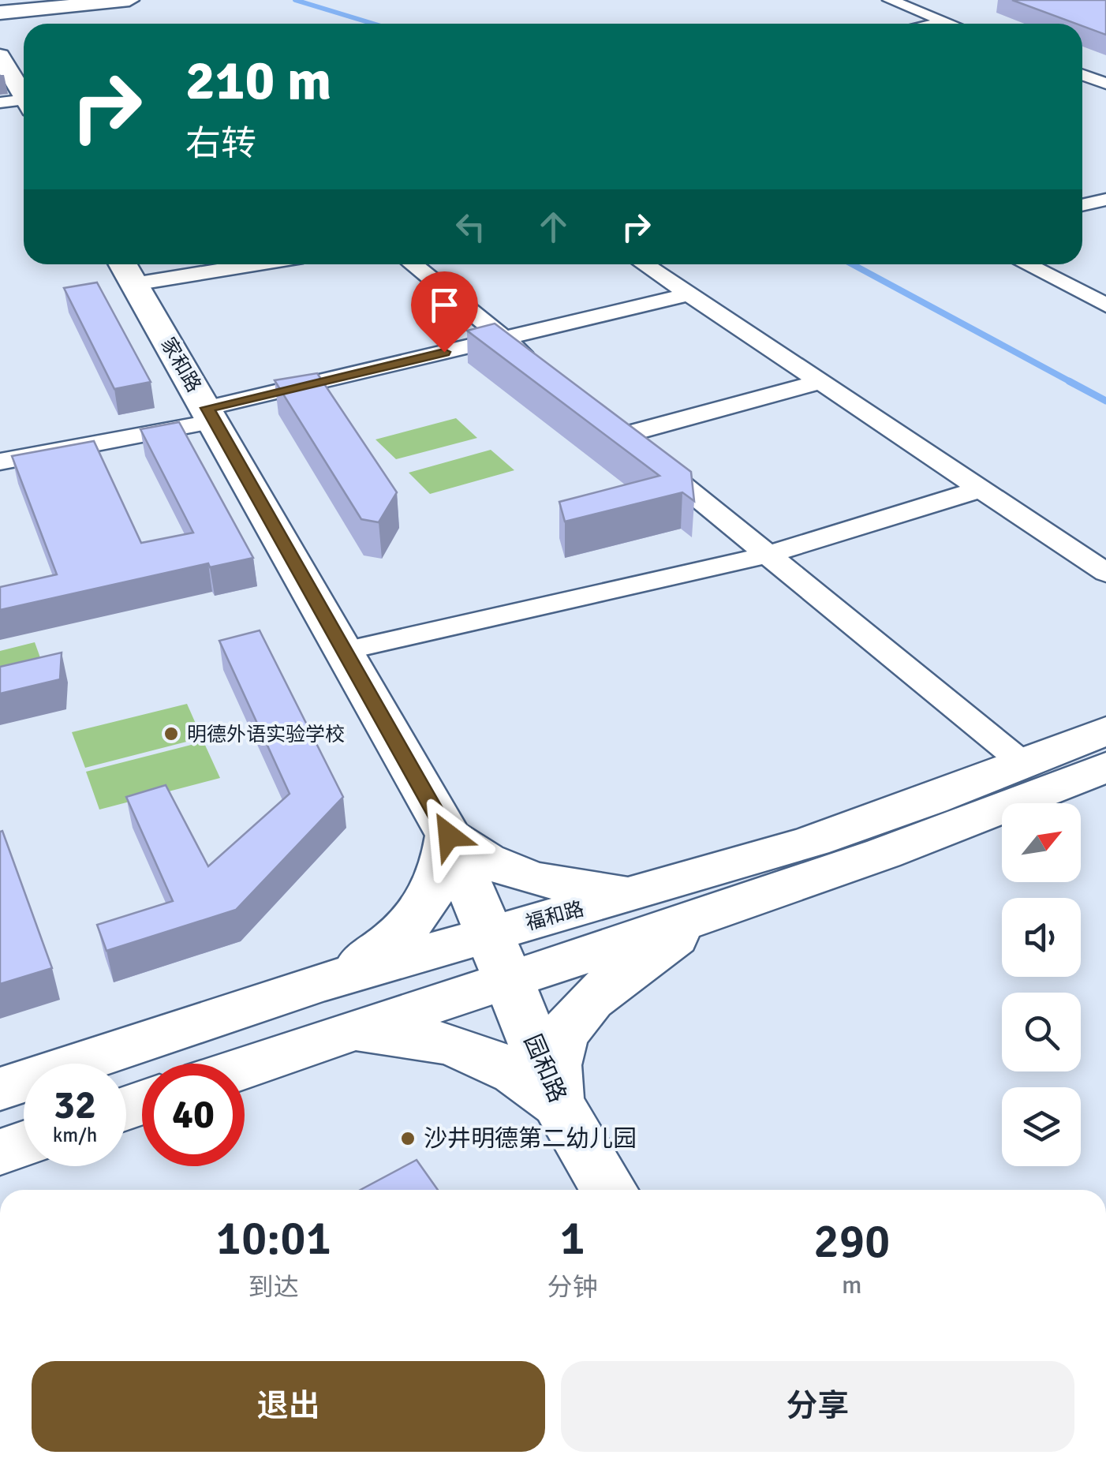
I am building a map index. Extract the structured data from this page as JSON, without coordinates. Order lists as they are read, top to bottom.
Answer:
{
  "streets": {
    "main road": ["家和路", "福和路", "园和路"]
  },
  "crossings": [
    ["家和路", "福和路"],
    ["家和路", "园和路"],
    ["福和路", "园和路"]
  ],
  "places": ["明德外语实验学校", "沙井明德第二幼儿园"],
  "north": "top right",
  "page": {
    "turn": ["210 m", "右转"],
    "speed": "32 km/h",
    "limit": "40",
    "eta": [
      "10:01",
      "到达",
      "1",
      "分钟",
      "290",
      "m"
    ],
    "buttons": ["退出", "分享"]
  }
}
